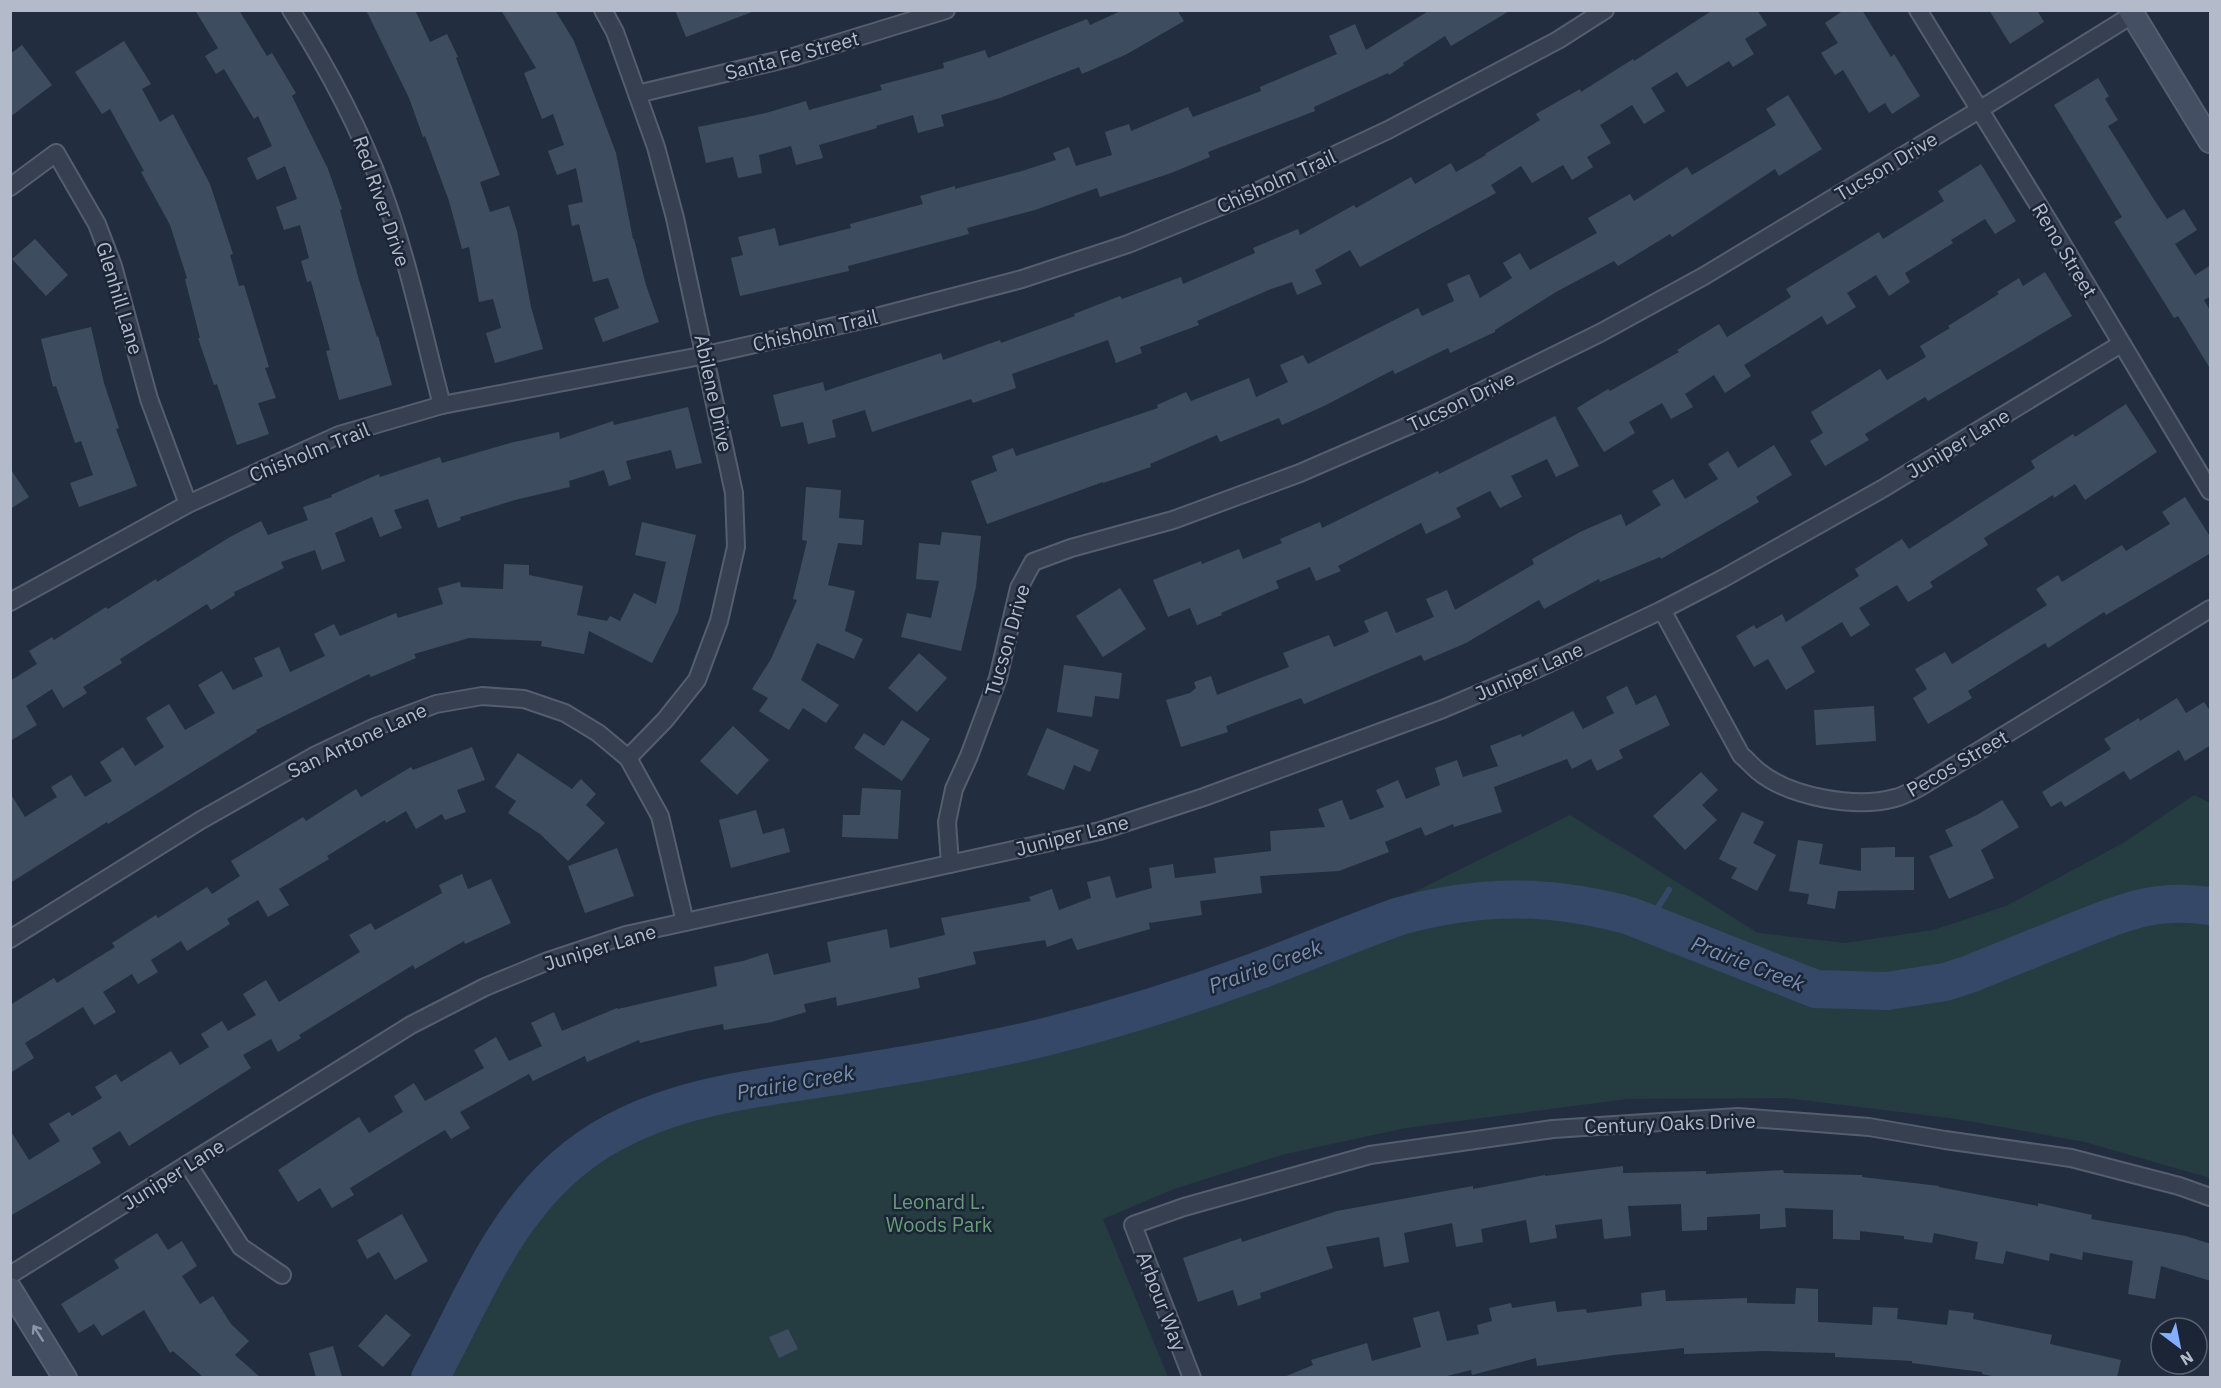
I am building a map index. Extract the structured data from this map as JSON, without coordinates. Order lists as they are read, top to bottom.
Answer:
{
  "streets": {
    "street": [
      "Santa Fe Street",
      "Tucson Drive",
      "Chisholm Trail",
      "Red River Drive",
      "Reno Street",
      "Glenhill Lane",
      "Abilene Drive",
      "Juniper Lane",
      "San Antone Lane",
      "Pecos Street",
      "Century Oaks Drive",
      "Arbour Way"
    ]
  },
  "crossings": [
    ["Santa Fe Street", "Abilene Drive"],
    ["Tucson Drive", "Reno Street"],
    ["Tucson Drive", "Juniper Lane"],
    ["Chisholm Trail", "Red River Drive"],
    ["Chisholm Trail", "Glenhill Lane"],
    ["Chisholm Trail", "Abilene Drive"],
    ["Reno Street", "Juniper Lane"],
    ["Abilene Drive", "San Antone Lane"],
    ["Juniper Lane", "San Antone Lane"],
    ["Juniper Lane", "Pecos Street"],
    ["Century Oaks Drive", "Arbour Way"]
  ],
  "water": ["Prairie Creek"],
  "parks": ["Leonard L. Woods Park"],
  "north": "bottom right"
}
